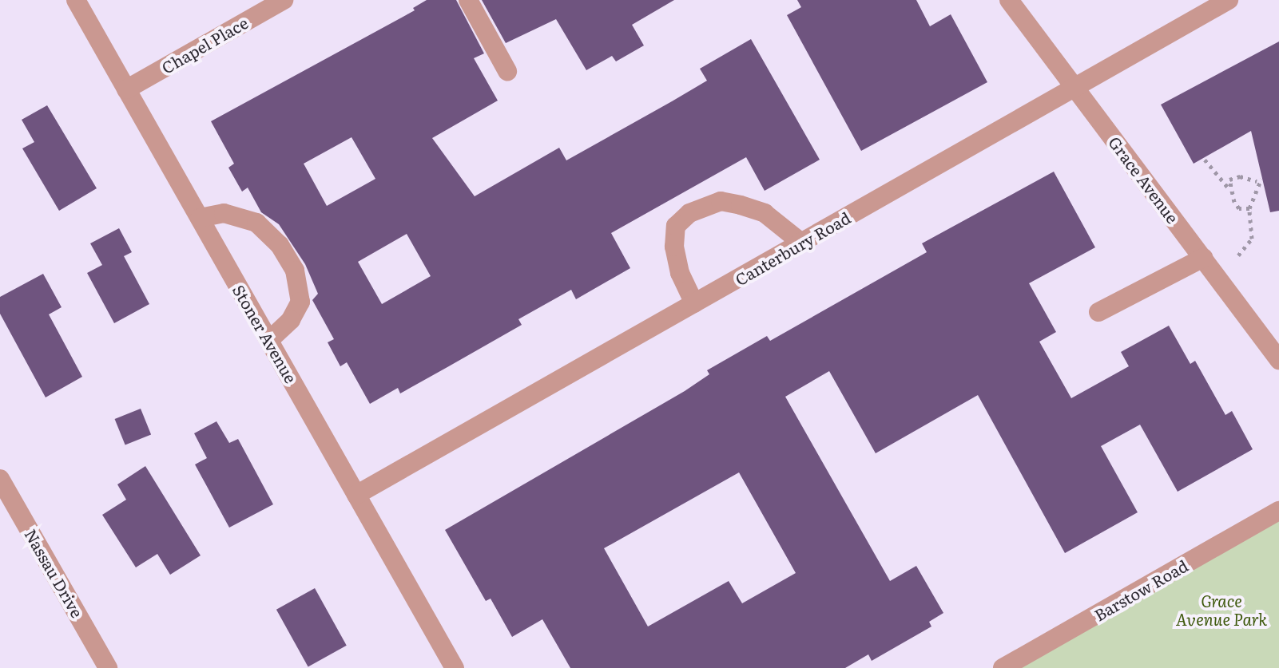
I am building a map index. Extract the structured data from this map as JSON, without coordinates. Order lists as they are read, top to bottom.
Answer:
{
  "streets": {
    "street": [
      "Chapel Place",
      "Grace Avenue",
      "Canterbury Road",
      "Stoner Avenue",
      "Nassau Drive",
      "Barstow Road"
    ]
  },
  "crossings": [
    ["Chapel Place", "Stoner Avenue"],
    ["Grace Avenue", "Canterbury Road"],
    ["Canterbury Road", "Stoner Avenue"]
  ],
  "parks": ["Grace Avenue Park"]
}
